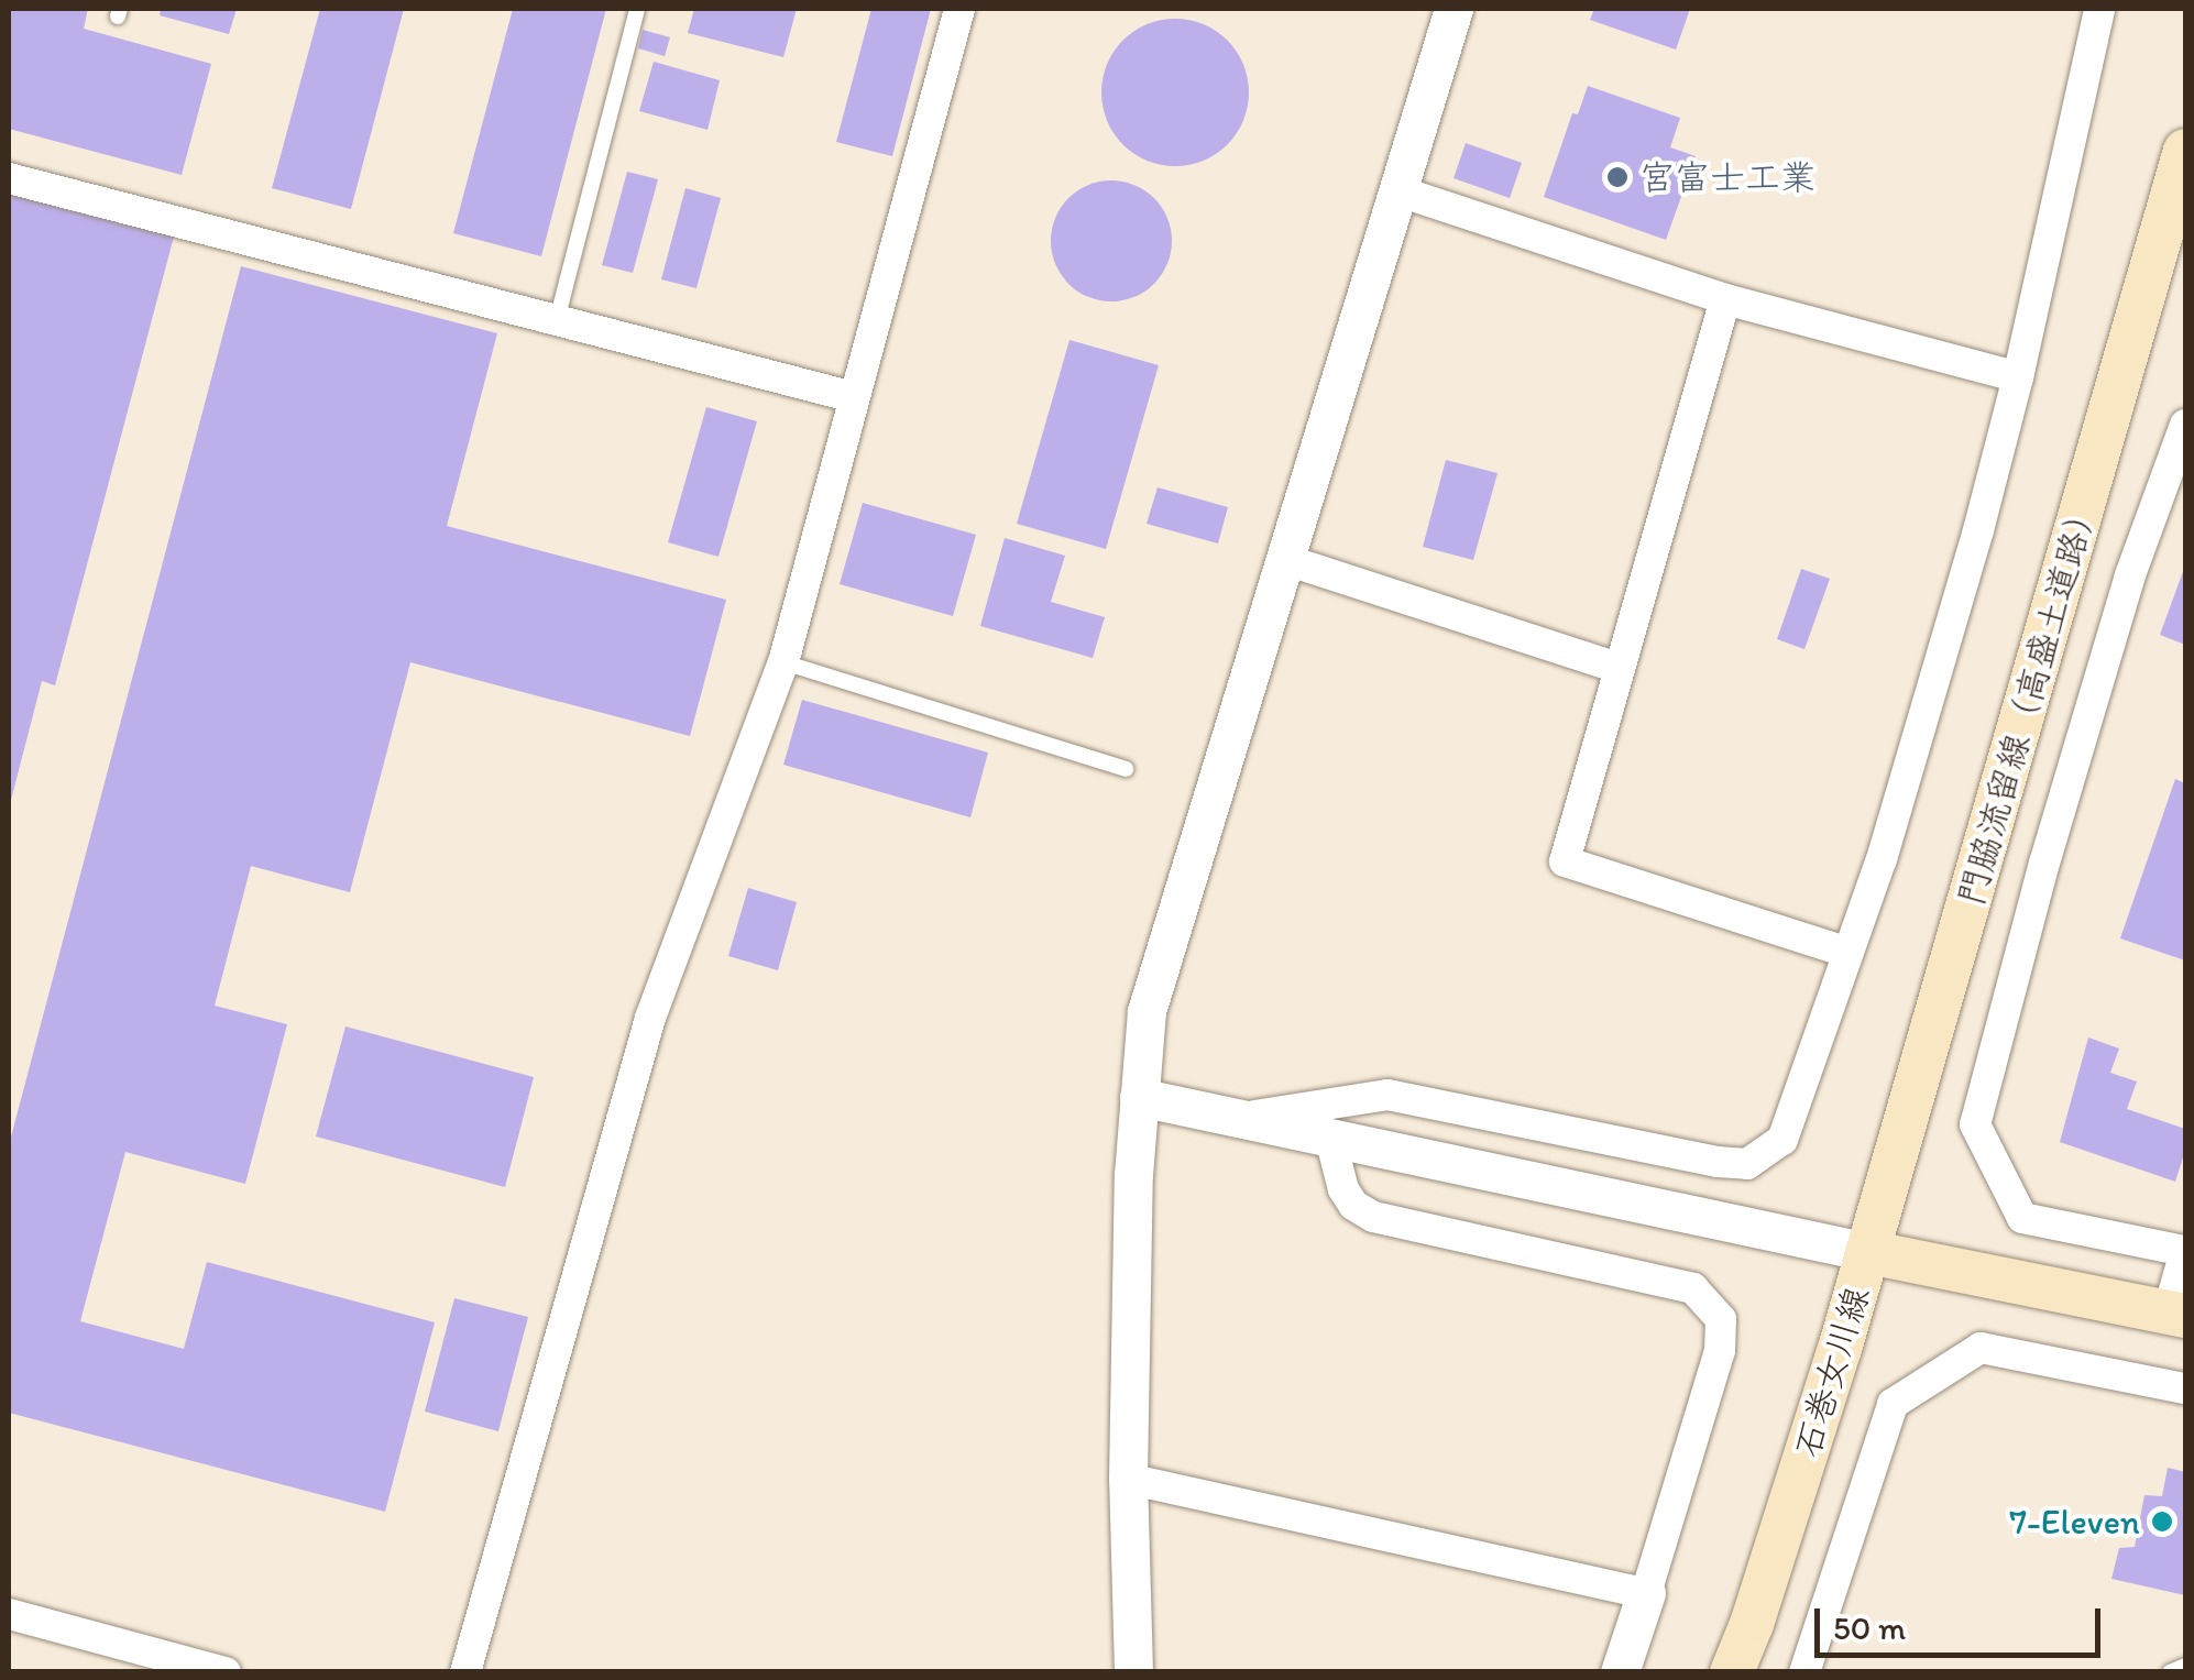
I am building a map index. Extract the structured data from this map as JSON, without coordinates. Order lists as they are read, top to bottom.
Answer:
{
  "streets": {
    "main road": ["門脇流留線（高盛土道路）", "石巻女川線"]
  },
  "crossings": [
    ["門脇流留線（高盛土道路）", "石巻女川線"]
  ],
  "places": ["宮富士工業", "7-Eleven"],
  "scale_bar": "50 m"
}
